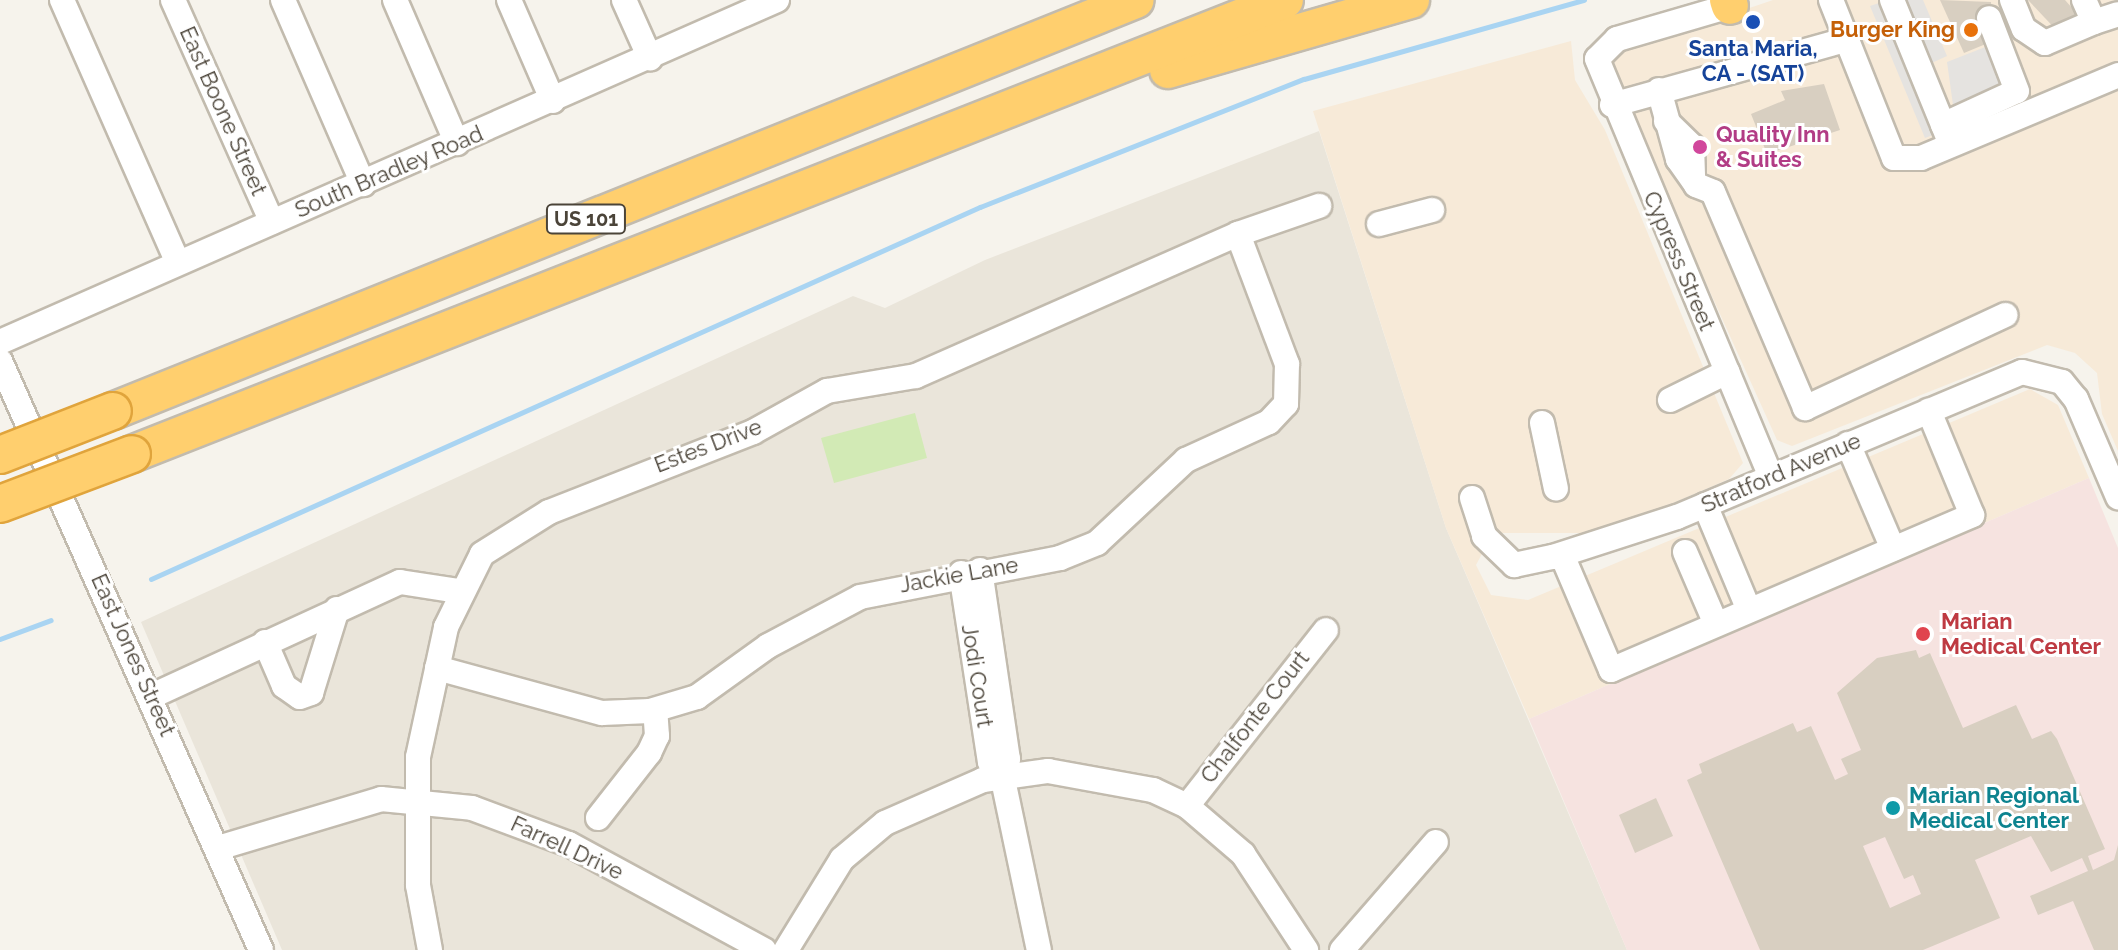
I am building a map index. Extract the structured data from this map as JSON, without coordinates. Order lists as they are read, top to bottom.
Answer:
{
  "streets": {
    "highway": ["US 101"],
    "street": [
      "East Boone Street",
      "South Bradley Road",
      "Cypress Street",
      "Estes Drive",
      "Stratford Avenue",
      "Jackie Lane",
      "East Jones Street",
      "Jodi Court",
      "Chalfonte Court",
      "Farrell Drive"
    ]
  },
  "crossings": [
    ["East Boone Street", "South Bradley Road"],
    ["Cypress Street", "Stratford Avenue"],
    ["Estes Drive", "Jackie Lane"],
    ["Estes Drive", "Farrell Drive"],
    ["Jackie Lane", "Jodi Court"],
    ["East Jones Street", "Farrell Drive"]
  ],
  "places": [
    "Santa Maria, CA - (SAT)",
    "Burger King",
    "Quality Inn & Suites",
    "Marian Medical Center",
    "Marian Regional Medical Center"
  ]
}
